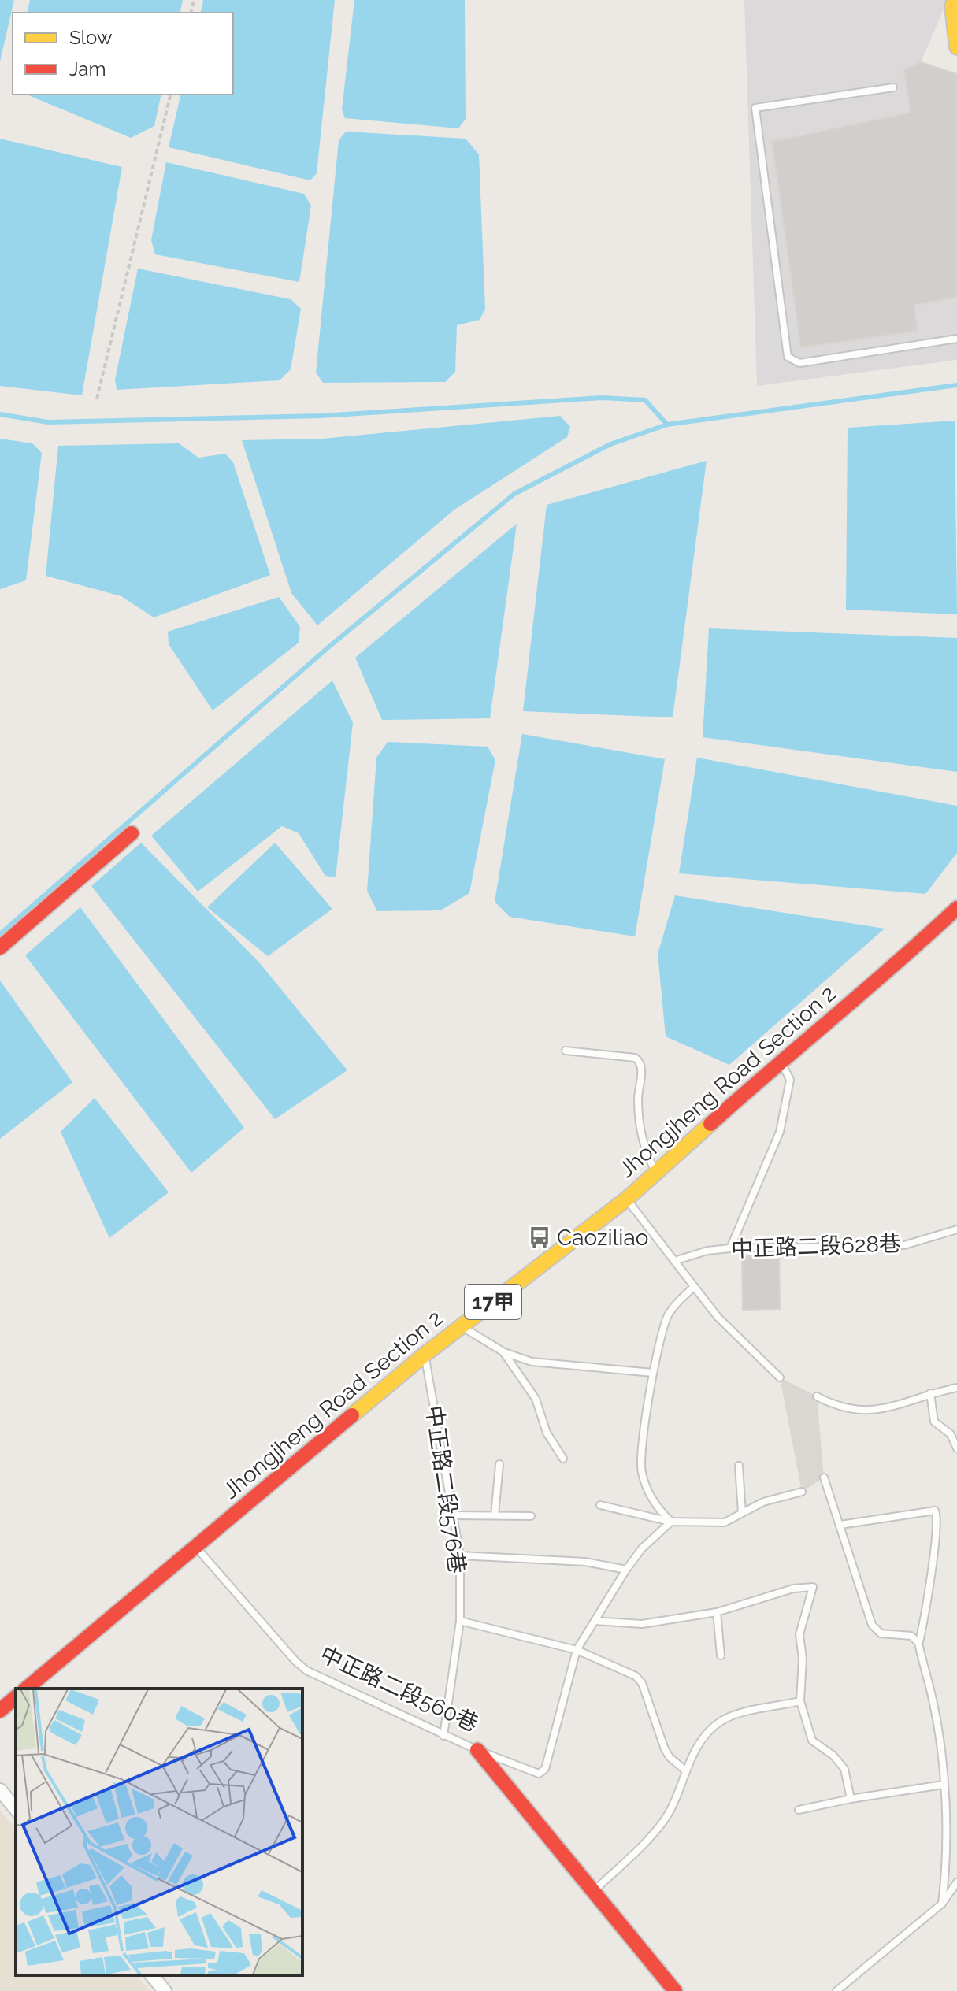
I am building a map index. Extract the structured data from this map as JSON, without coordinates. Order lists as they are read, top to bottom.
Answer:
{
  "streets": {
    "main road": ["Jhongjheng Road Section 2", "17甲", "中正路二段560巷"],
    "lane": ["中正路二段628巷", "中正路二段576巷"]
  },
  "crossings": [
    ["Jhongjheng Road Section 2", "中正路二段576巷"],
    ["Jhongjheng Road Section 2", "中正路二段560巷"],
    ["中正路二段576巷", "中正路二段560巷"]
  ],
  "places": {
    "bus stop": ["Caoziliao"]
  },
  "legend": ["Slow", "Jam"]
}
